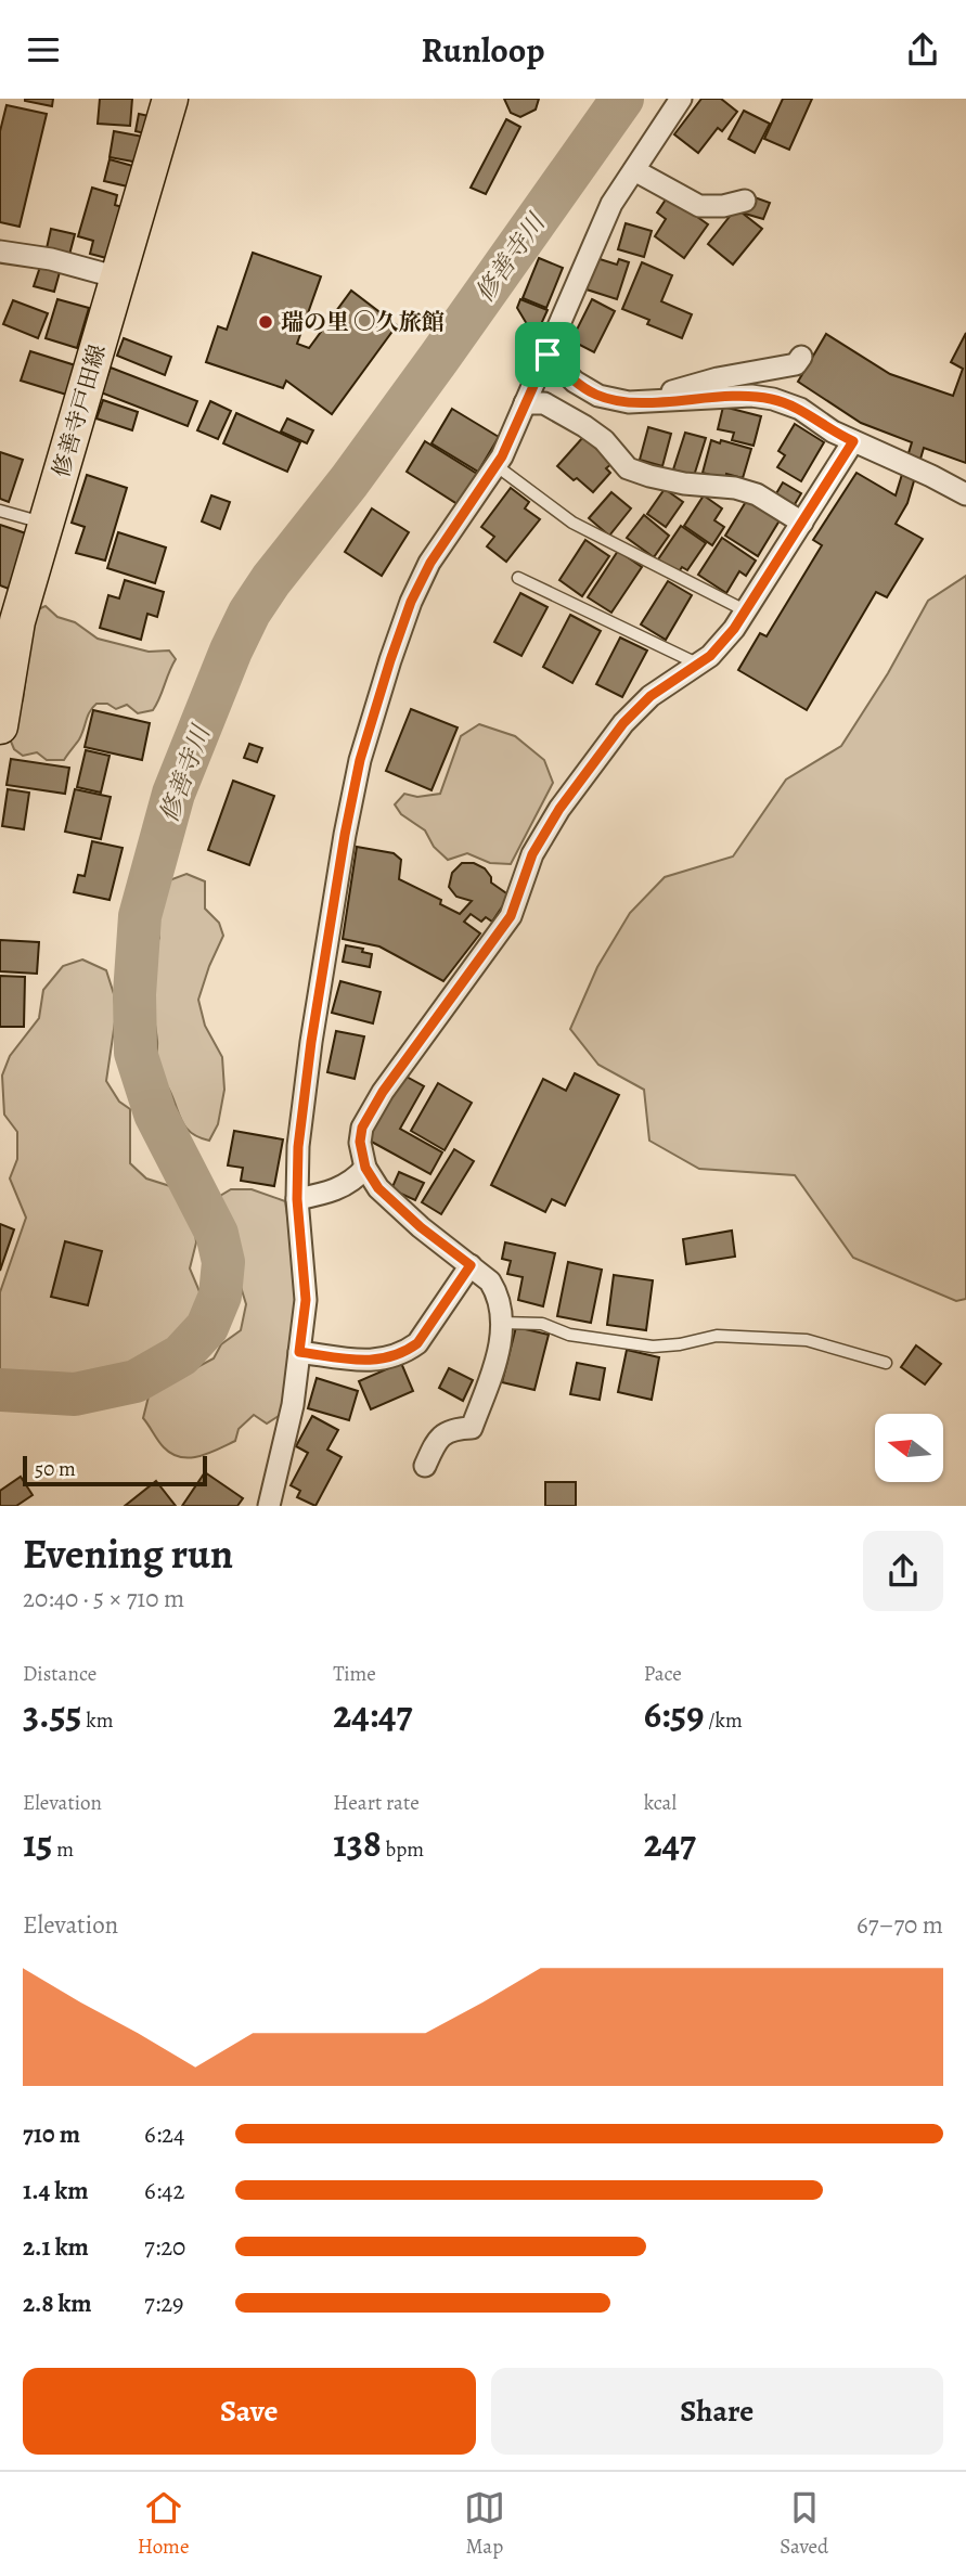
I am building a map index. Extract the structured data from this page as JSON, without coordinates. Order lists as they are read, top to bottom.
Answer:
{
  "streets": {
    "main road": ["修善寺戸田線"]
  },
  "water": ["修善寺川"],
  "places": ["瑞の里 ○久旅館"],
  "scale_bar": "50 m",
  "north": "left",
  "page": {
    "header": "Runloop",
    "scale": "50 m",
    "heading": ["Evening run", "20:40 · 5 × 710 m"],
    "stats": [
      ["Distance", "3.55 km"],
      ["Time", "24:47"],
      ["Pace", "6:59 /km"],
      ["Elevation", "15 m"],
      ["Heart rate", "138 bpm"],
      ["kcal", "247"]
    ],
    "chart": ["Elevation", "67–70 m"],
    "list": [
      {
        "name": "710 m",
        "note": "6:24"
      },
      {
        "name": "1.4 km",
        "note": "6:42"
      },
      {
        "name": "2.1 km",
        "note": "7:20"
      },
      {
        "name": "2.8 km",
        "note": "7:29"
      }
    ],
    "buttons": ["Save", "Share"],
    "tabs": ["Home", "Map", "Saved"]
  }
}
